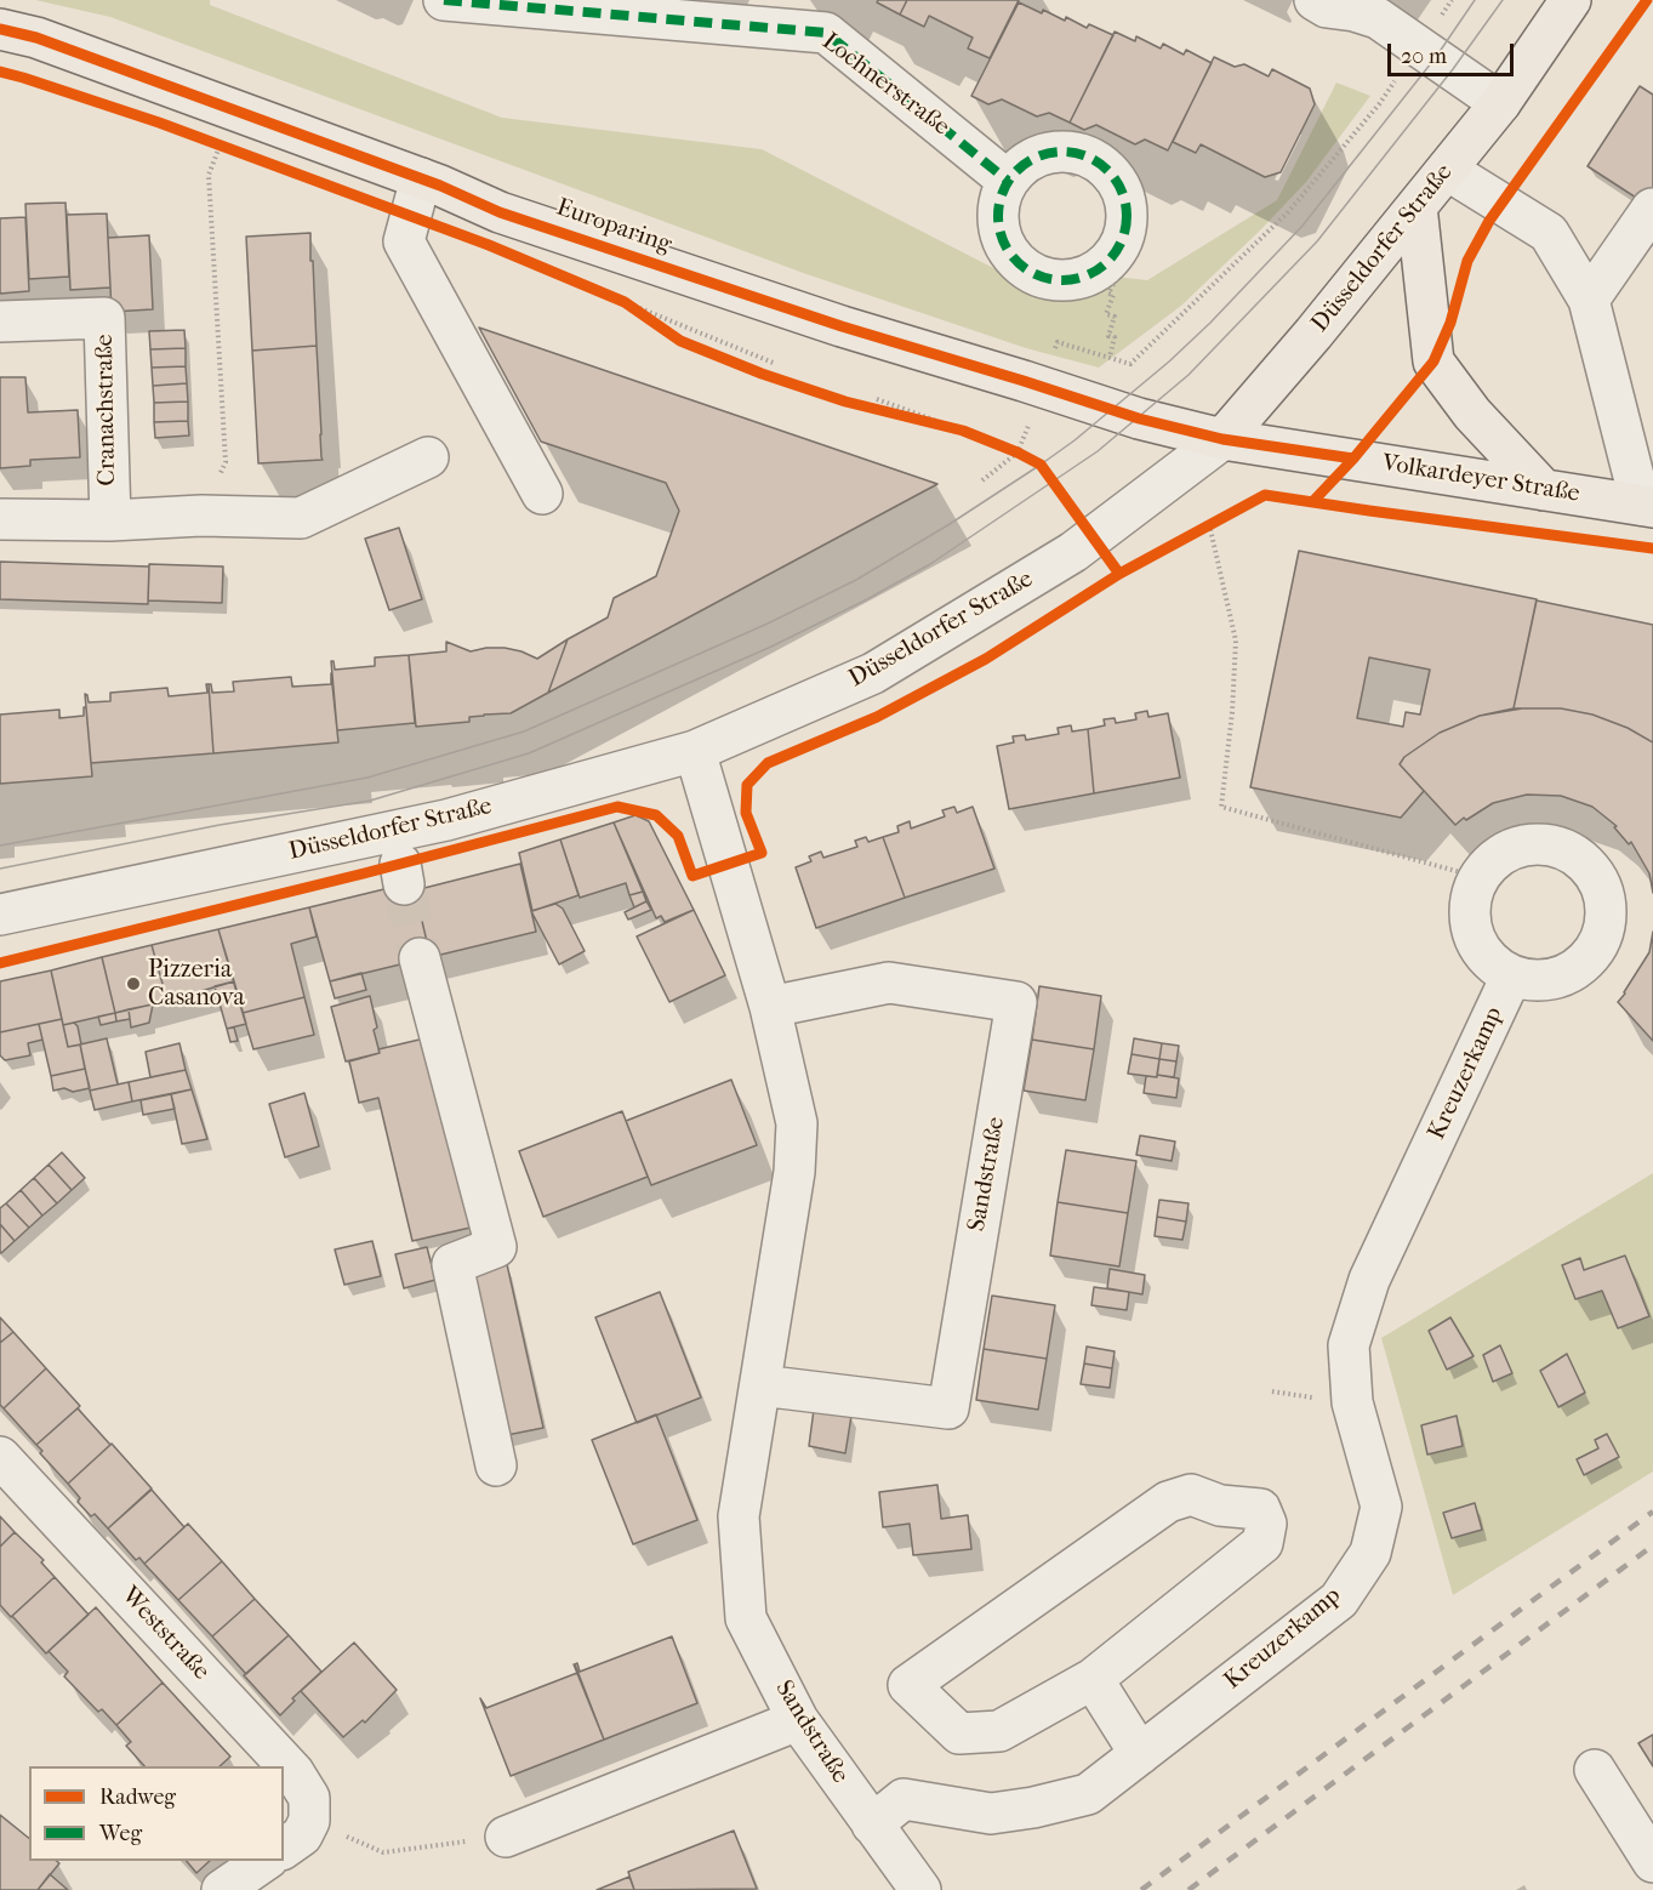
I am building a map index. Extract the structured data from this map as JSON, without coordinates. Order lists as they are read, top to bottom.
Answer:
{
  "streets": {
    "main road": ["Europaring", "Düsseldorfer Straße", "Volkardeyer Straße"],
    "street": [
      "Lochnerstraße",
      "Cranachstraße",
      "Kreuzerkamp",
      "Sandstraße",
      "Weststraße"
    ]
  },
  "crossings": [
    ["Europaring", "Düsseldorfer Straße"],
    ["Europaring", "Volkardeyer Straße"],
    ["Düsseldorfer Straße", "Volkardeyer Straße"],
    ["Düsseldorfer Straße", "Sandstraße"],
    ["Kreuzerkamp", "Sandstraße"]
  ],
  "places": ["Pizzeria Casanova"],
  "legend": ["Radweg", "Weg"],
  "scale_bar": "20 m"
}
